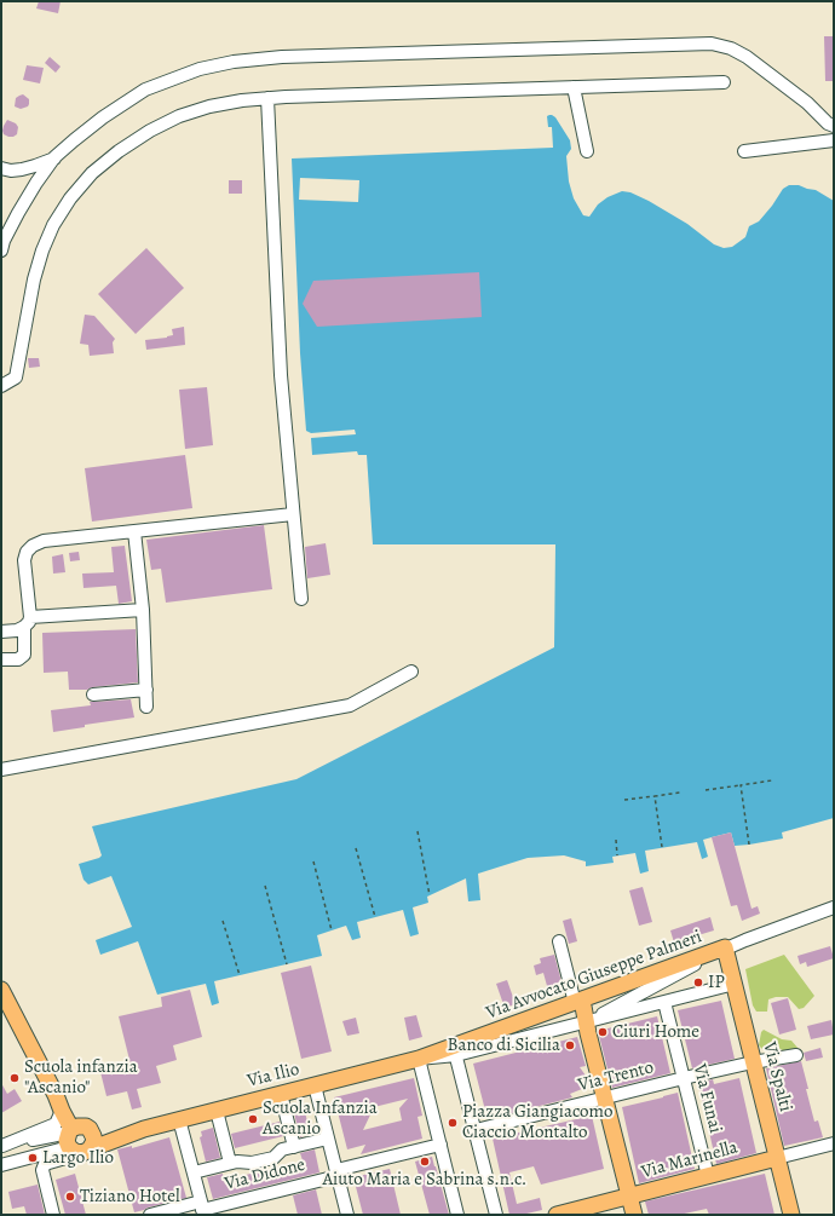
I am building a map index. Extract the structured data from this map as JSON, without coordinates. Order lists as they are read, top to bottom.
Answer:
{
  "streets": {
    "main road": [
      "Via Avvocato Giuseppe Palmeri",
      "Via Ilio",
      "Via Spalti",
      "Via Marinella"
    ],
    "street": ["Via Trento", "Via Funai", "Via Didone"]
  },
  "crossings": [
    ["Via Avvocato Giuseppe Palmeri", "Via Ilio"],
    ["Via Avvocato Giuseppe Palmeri", "Via Spalti"],
    ["Via Avvocato Giuseppe Palmeri", "Via Funai"],
    ["Via Trento", "Via Spalti"],
    ["Via Trento", "Via Funai"],
    ["Via Spalti", "Via Marinella"],
    ["Via Funai", "Via Marinella"]
  ],
  "places": [
    "IP",
    "Ciuri Home",
    "Banco di Sicilia",
    "Scuola infanzia \"Ascanio\"",
    "Scuola Infanzia Ascanio",
    "Piazza Giangiacomo Ciaccio Montalto",
    "Largo Ilio",
    "Aiuto Maria e Sabrina s.n.c.",
    "Tiziano Hotel"
  ]
}
